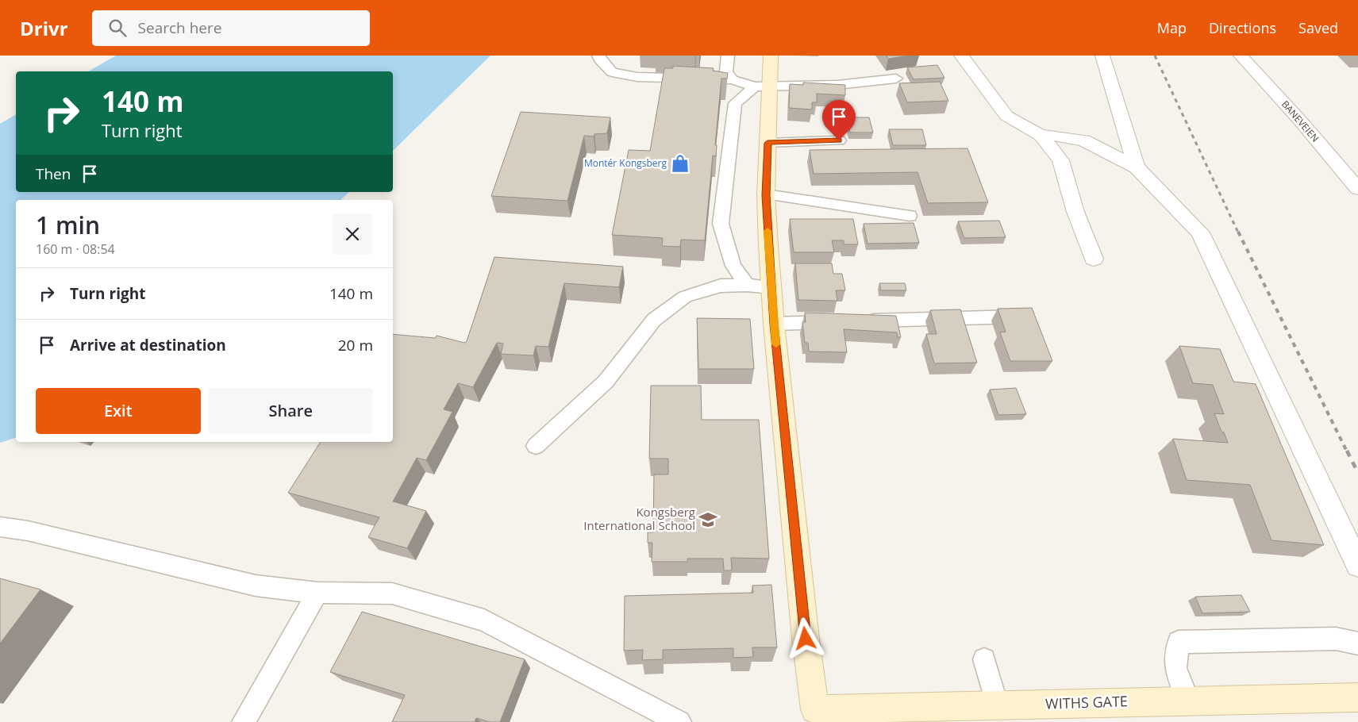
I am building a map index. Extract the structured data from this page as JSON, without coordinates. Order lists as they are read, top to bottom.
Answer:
{
  "streets": {
    "main road": ["WITHS GATE"],
    "street": ["BANEVEIEN"]
  },
  "places": {
    "shop": ["Montér Kongsberg"],
    "school or university": ["Kongsberg International School"]
  },
  "page": {
    "header": "Drivr",
    "search": "Search here",
    "nav": ["Map", "Directions", "Saved"],
    "turn": ["140 m", "Turn right"],
    "then": "Then",
    "heading": ["1 min", "160 m · 08:54"],
    "list": [
      {
        "name": "Turn right",
        "value": "140 m"
      },
      {
        "name": "Arrive at destination",
        "value": "20 m"
      }
    ],
    "buttons": ["Exit", "Share"]
  }
}
